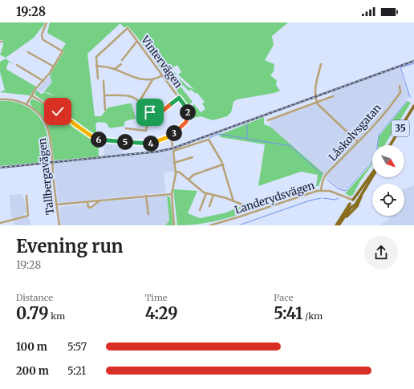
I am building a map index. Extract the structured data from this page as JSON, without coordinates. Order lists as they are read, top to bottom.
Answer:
{
  "streets": {
    "main road": ["35"],
    "street": [
      "Vintervägen",
      "Låskolvsgatan",
      "Tallbergavägen",
      "Landerydsvägen"
    ]
  },
  "crossings": [
    ["Låskolvsgatan", "Landerydsvägen"]
  ],
  "north": "bottom right",
  "page": {
    "status": "19:28",
    "pins": [
      "2",
      "3",
      "6",
      "5",
      "4"
    ],
    "heading": ["Evening run", "19:28"],
    "stats": [
      ["Distance", "0.79 km"],
      ["Time", "4:29"],
      ["Pace", "5:41 /km"]
    ],
    "list": [
      {
        "name": "100 m",
        "note": "5:57"
      },
      {
        "name": "200 m",
        "note": "5:21"
      }
    ]
  }
}
